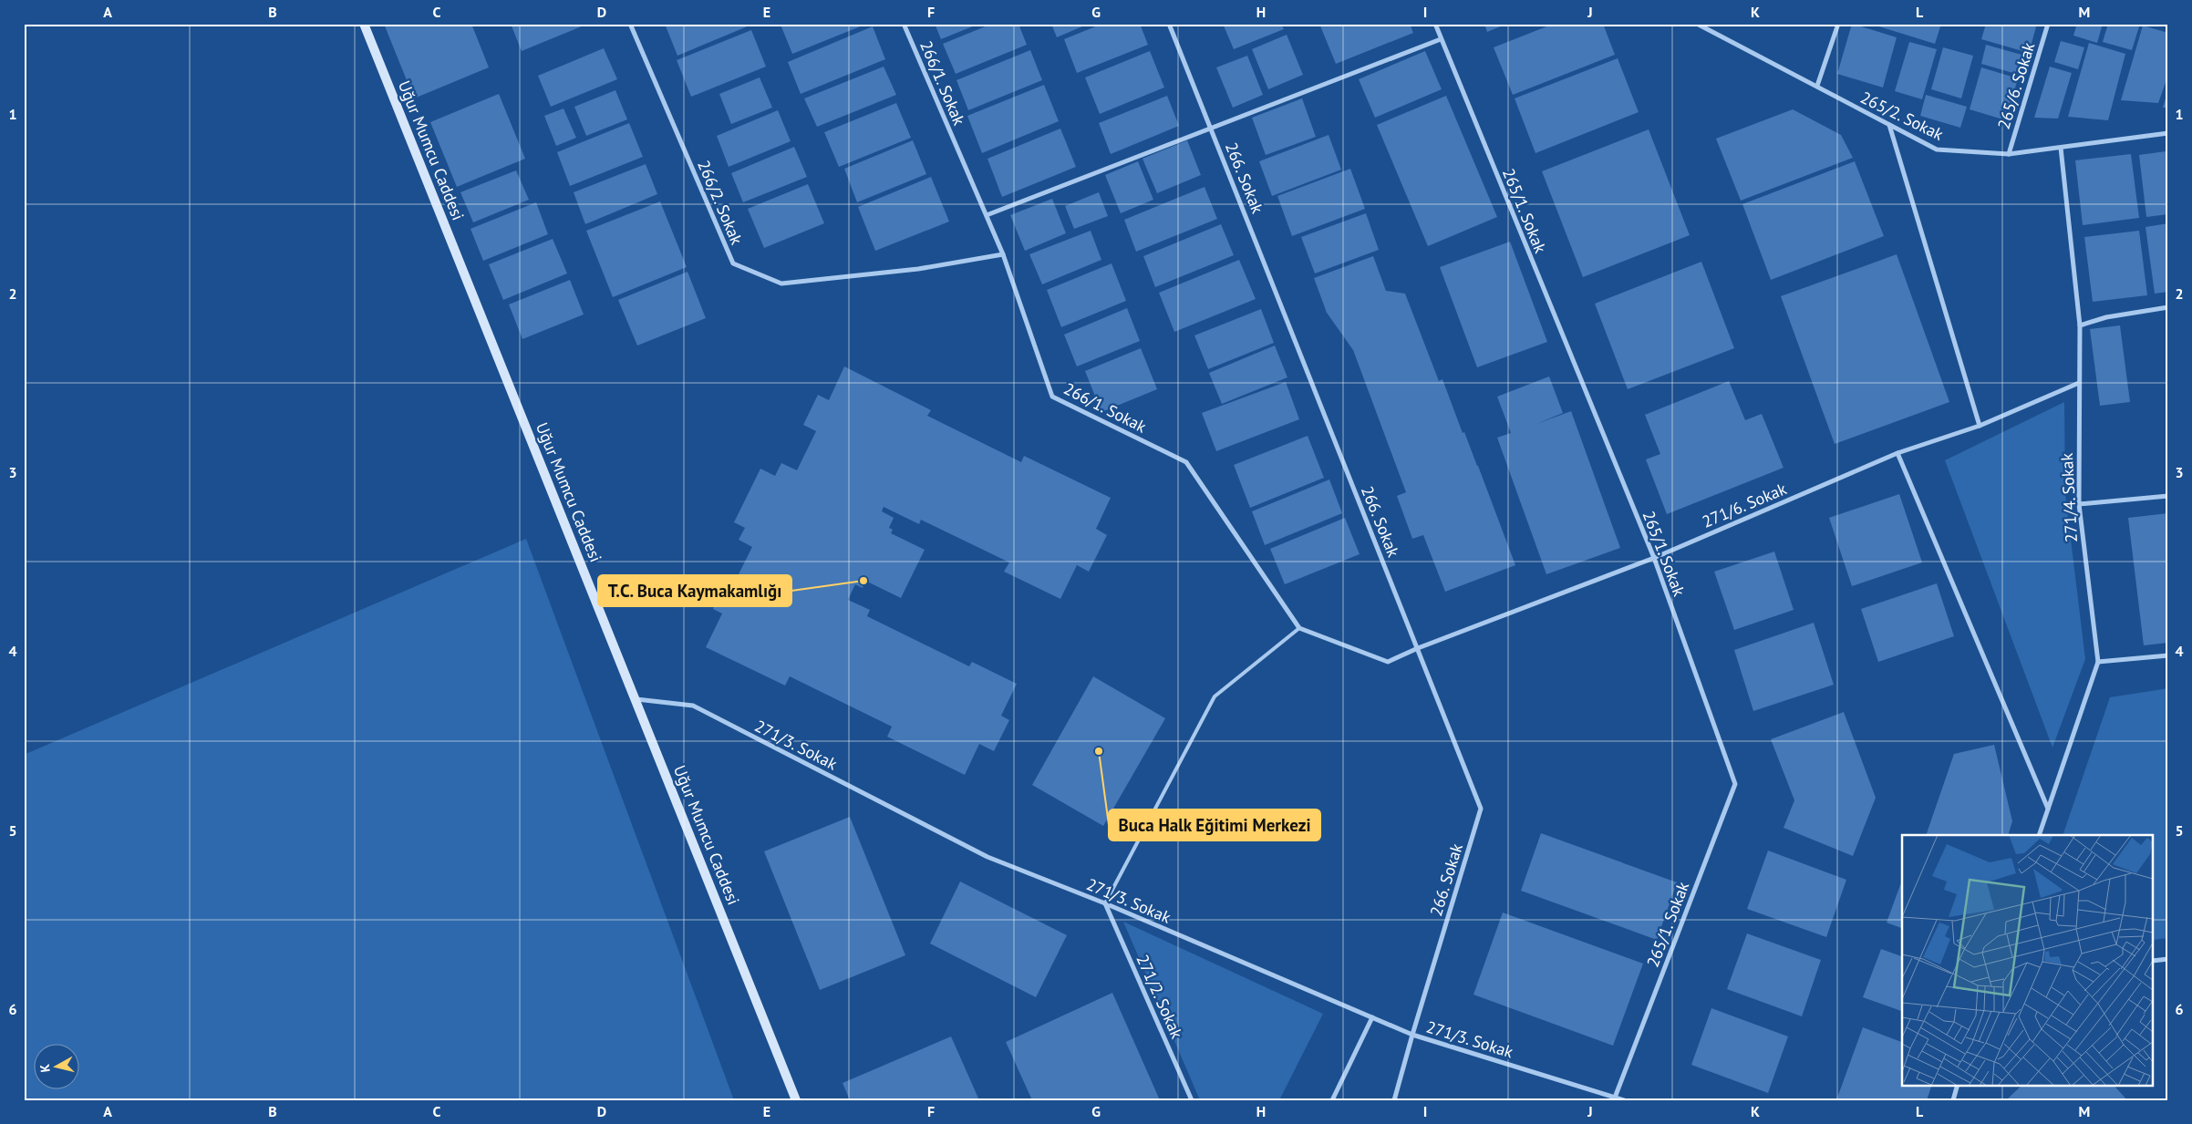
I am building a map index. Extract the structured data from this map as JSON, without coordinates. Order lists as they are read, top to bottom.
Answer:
{
  "streets": {
    "main road": ["Uğur Mumcu Caddesi"],
    "street": [
      "266/1. Sokak",
      "265/6. Sokak",
      "265/2. Sokak",
      "266. Sokak",
      "266/2. Sokak",
      "265/1. Sokak",
      "271/4. Sokak",
      "271/6. Sokak",
      "271/3. Sokak",
      "271/2. Sokak"
    ]
  },
  "crossings": [
    ["266/1. Sokak", "266/2. Sokak"],
    ["265/6. Sokak", "265/2. Sokak"],
    ["265/2. Sokak", "271/4. Sokak"],
    ["Uğur Mumcu Caddesi", "271/3. Sokak"],
    ["266. Sokak", "271/6. Sokak"],
    ["266. Sokak", "271/3. Sokak"],
    ["265/1. Sokak", "271/6. Sokak"],
    ["265/1. Sokak", "271/3. Sokak"],
    ["271/4. Sokak", "271/6. Sokak"],
    ["271/3. Sokak", "271/2. Sokak"]
  ],
  "places": ["T.C. Buca Kaymakamlığı", "Buca Halk Eğitimi Merkezi"],
  "north": "left",
  "grid": {
    "columns": [
      "A",
      "B",
      "C",
      "D",
      "E",
      "F",
      "G",
      "H",
      "I",
      "J",
      "K",
      "L",
      "M"
    ],
    "rows": [
      "1",
      "2",
      "3",
      "4",
      "5",
      "6"
    ]
  }
}
